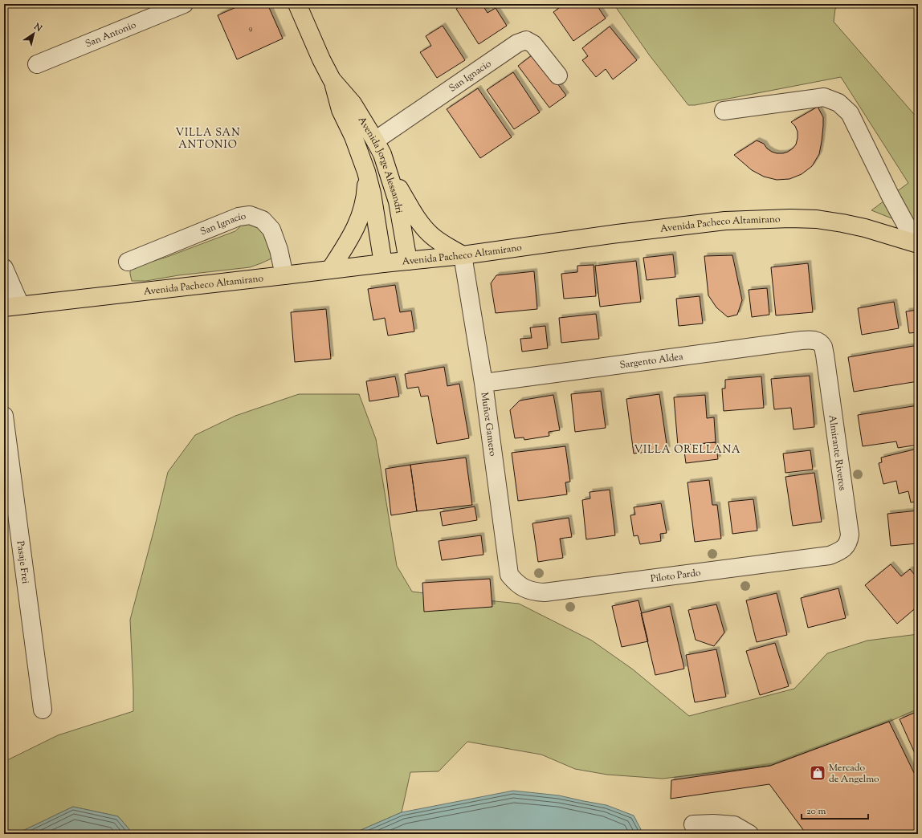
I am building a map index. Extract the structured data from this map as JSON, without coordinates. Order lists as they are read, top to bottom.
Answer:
{
  "streets": {
    "main road": ["Avenida Jorge Alessandri", "Avenida Pacheco Altamirano"],
    "street": [
      "San Antonio",
      "San Ignacio",
      "Sargento Aldea",
      "Muñoz Gamero",
      "Almirante Riveros",
      "Pasaje Frei",
      "Piloto Pardo"
    ]
  },
  "crossings": [
    ["San Ignacio", "Avenida Jorge Alessandri"],
    ["San Ignacio", "Avenida Pacheco Altamirano"],
    ["Avenida Jorge Alessandri", "Avenida Pacheco Altamirano"],
    ["Avenida Pacheco Altamirano", "Muñoz Gamero"],
    ["Sargento Aldea", "Muñoz Gamero"],
    ["Sargento Aldea", "Almirante Riveros"],
    ["Muñoz Gamero", "Piloto Pardo"],
    ["Almirante Riveros", "Piloto Pardo"]
  ],
  "districts": ["VILLA SAN ANTONIO", "VILLA ORELLANA"],
  "places": {
    "shop": ["Mercado de Angelmo"]
  },
  "house_numbers": ["9"],
  "scale_bar": "20 m",
  "north": "top right"
}
